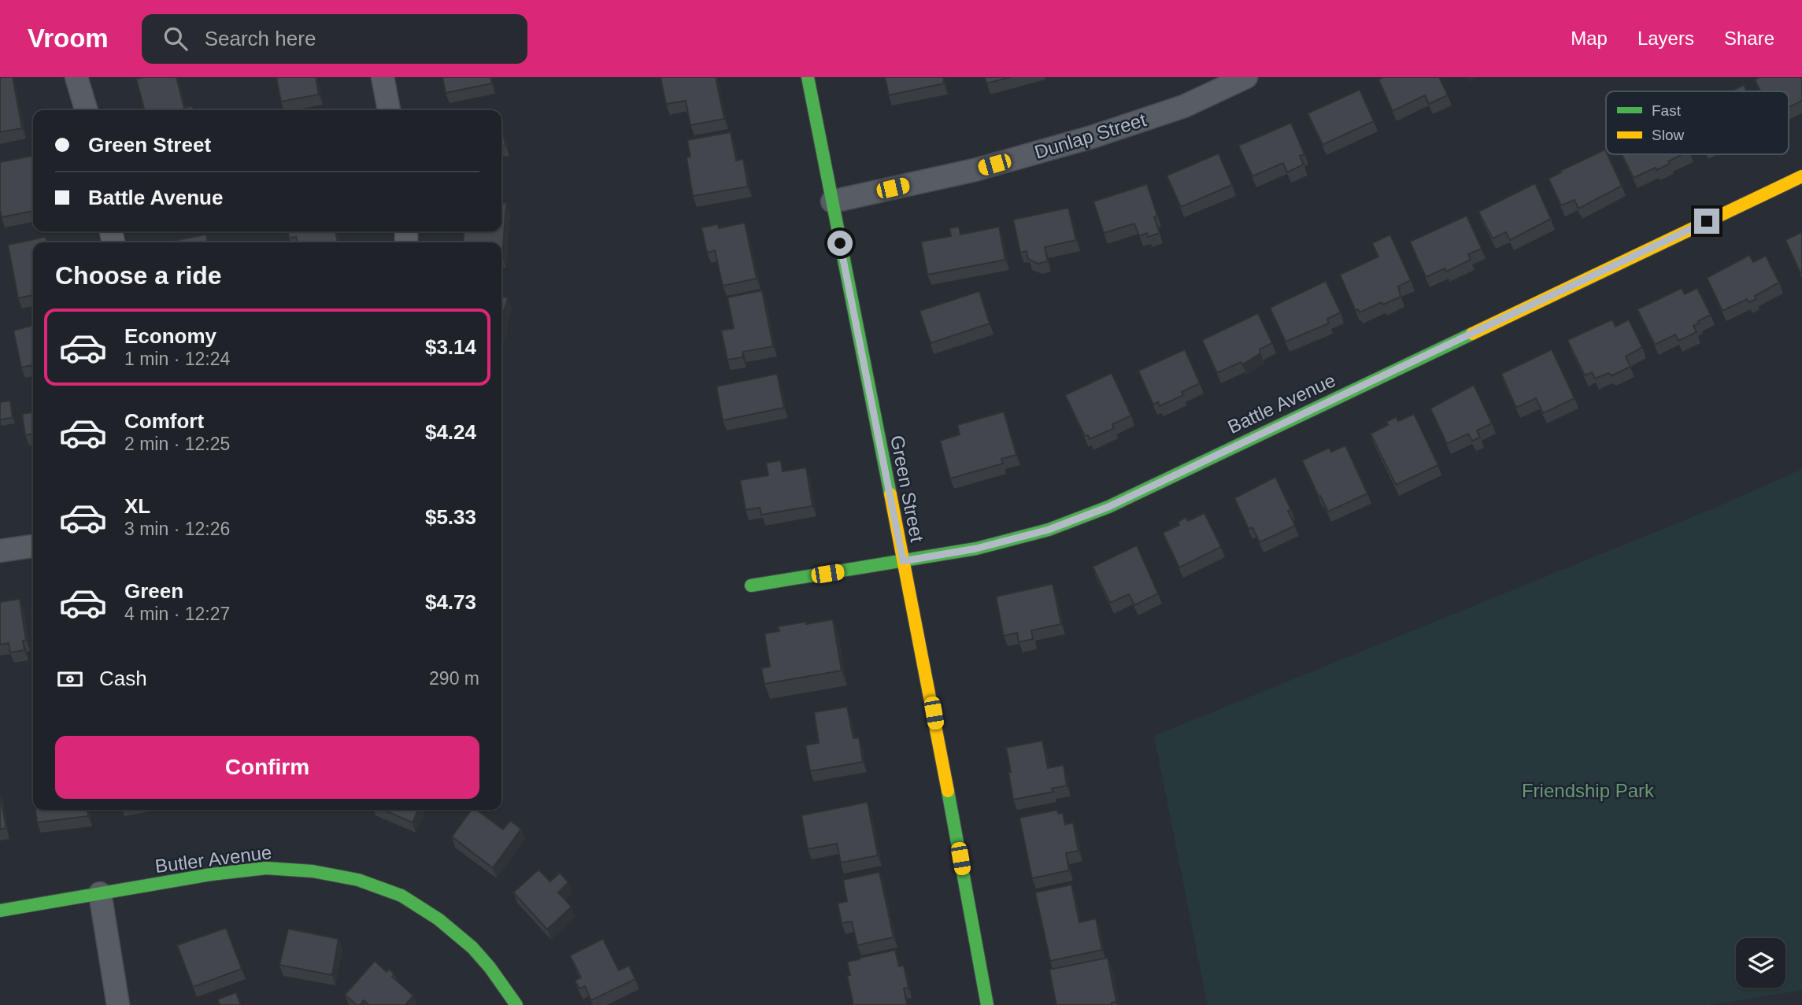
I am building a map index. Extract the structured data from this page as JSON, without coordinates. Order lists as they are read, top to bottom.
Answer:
{
  "streets": {
    "street": [
      "Dunlap Street",
      "Battle Avenue",
      "Green Street",
      "Butler Avenue"
    ]
  },
  "crossings": [
    ["Dunlap Street", "Green Street"],
    ["Battle Avenue", "Green Street"]
  ],
  "parks": ["Friendship Park"],
  "legend": ["Fast", "Slow"],
  "page": {
    "header": "Vroom",
    "search": "Search here",
    "nav": ["Map", "Layers", "Share"],
    "banner": ["Green Street", "Battle Avenue"],
    "heading": "Choose a ride",
    "list": [
      {
        "name": "Economy",
        "note": "1 min · 12:24",
        "value": "$3.14"
      },
      {
        "name": "Comfort",
        "note": "2 min · 12:25",
        "value": "$4.24"
      },
      {
        "name": "XL",
        "note": "3 min · 12:26",
        "value": "$5.33"
      },
      {
        "name": "Green",
        "note": "4 min · 12:27",
        "value": "$4.73"
      }
    ],
    "pay": ["Cash", "290 m"],
    "buttons": "Confirm"
  }
}
